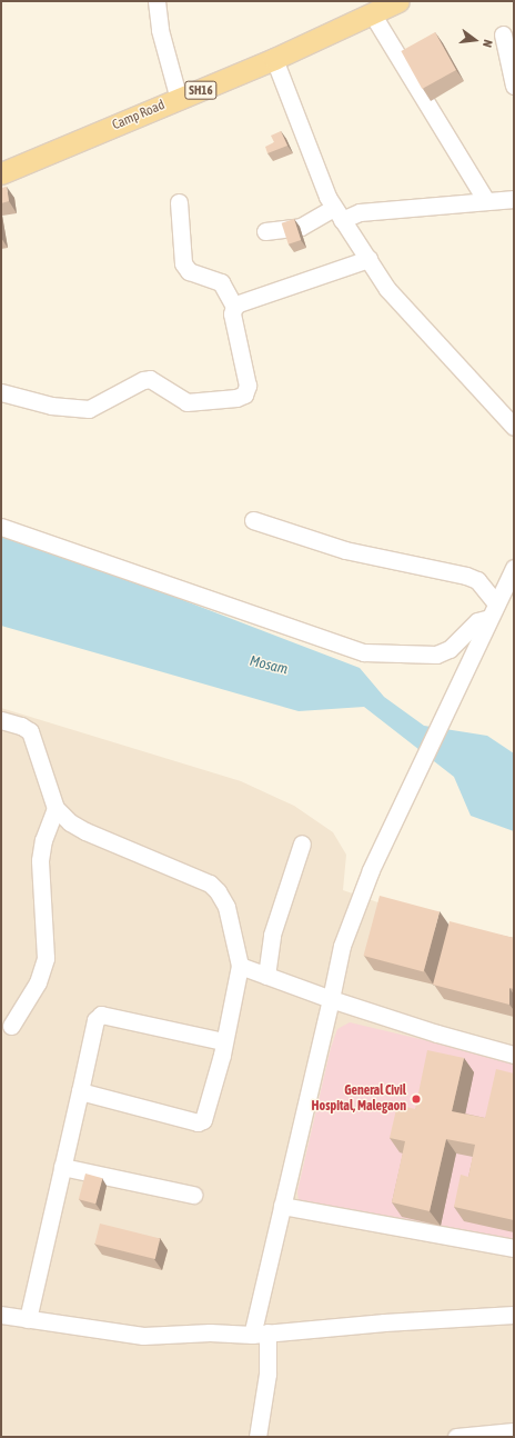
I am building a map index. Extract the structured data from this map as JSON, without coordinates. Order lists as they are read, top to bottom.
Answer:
{
  "streets": {
    "main road": ["SH16", "Camp Road"]
  },
  "water": ["Mosam"],
  "places": ["General Civil Hospital, Malegaon"],
  "north": "right"
}
